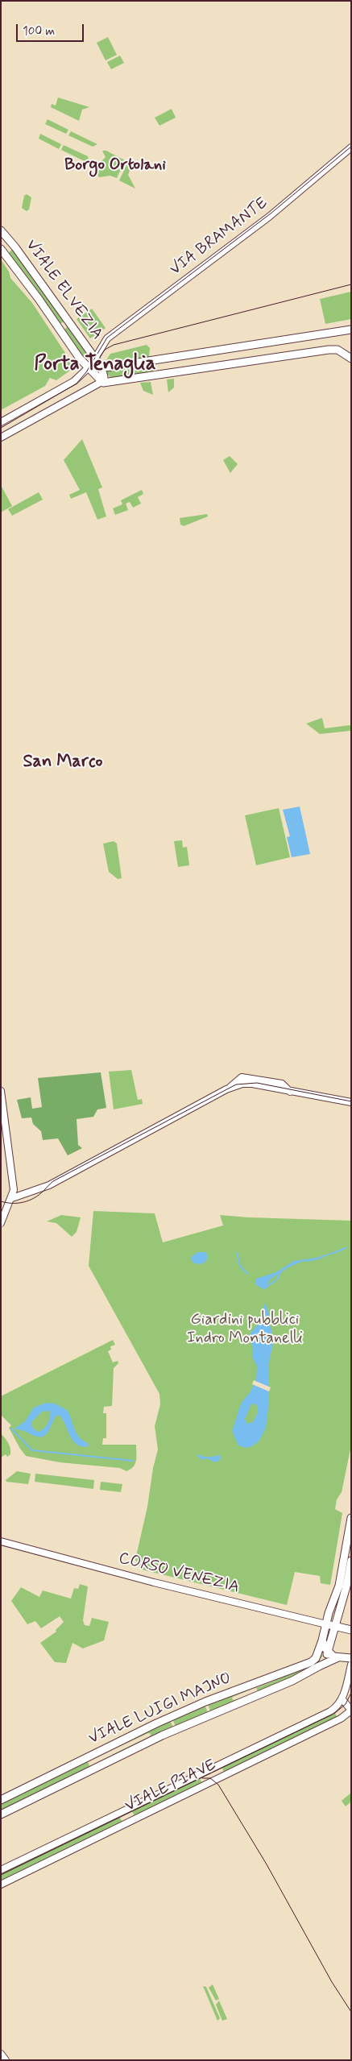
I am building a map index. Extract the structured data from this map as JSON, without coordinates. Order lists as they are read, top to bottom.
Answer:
{
  "streets": {
    "main road": ["VIALE ELVEZIA", "CORSO VENEZIA", "VIALE LUIGI MAJNO"],
    "street": ["VIA BRAMANTE", "VIALE PIAVE"]
  },
  "crossings": [
    ["VIA BRAMANTE", "VIALE ELVEZIA"],
    ["CORSO VENEZIA", "VIALE LUIGI MAJNO"]
  ],
  "districts": ["Borgo Ortolani", "Porta Tenaglia", "San Marco"],
  "parks": ["Giardini pubblici Indro Montanelli"],
  "scale_bar": "100 m"
}
